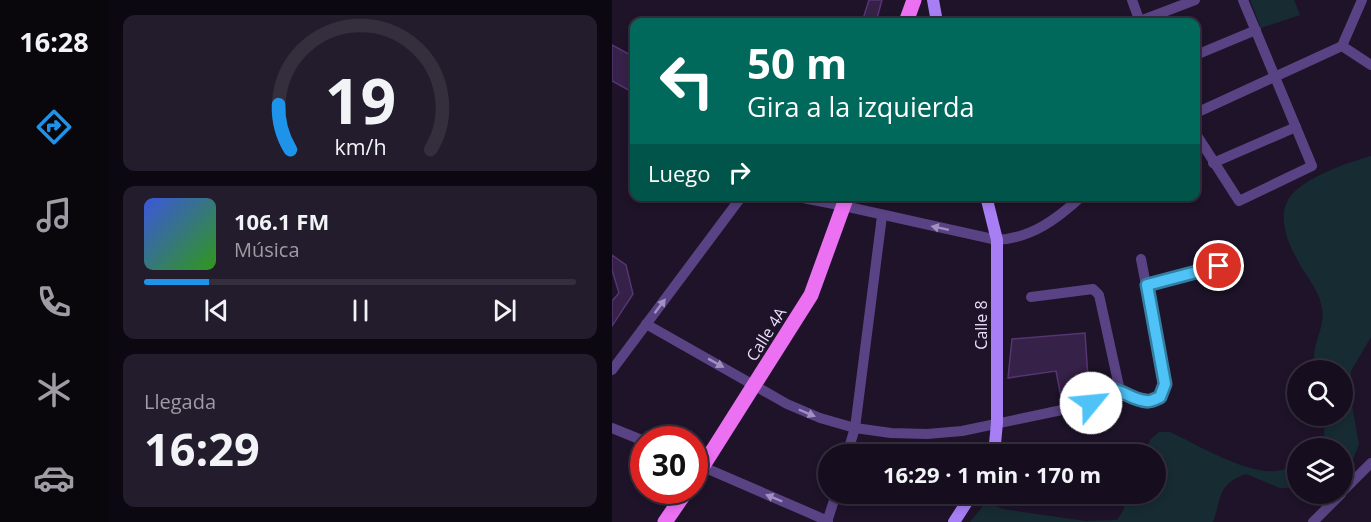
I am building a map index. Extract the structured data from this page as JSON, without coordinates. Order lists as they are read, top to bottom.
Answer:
{
  "streets": {
    "main road": ["Calle 8", "Calle 4A"]
  },
  "page": {
    "tabs": "16:28",
    "turn": ["50 m", "Gira a la izquierda"],
    "then": "Luego",
    "song": ["106.1 FM", "Música"],
    "tile": ["Llegada", "16:29"],
    "limit": "30",
    "trip": "16:29 · 1 min · 170 m",
    "gauge": ["19", "km/h"]
  }
}
